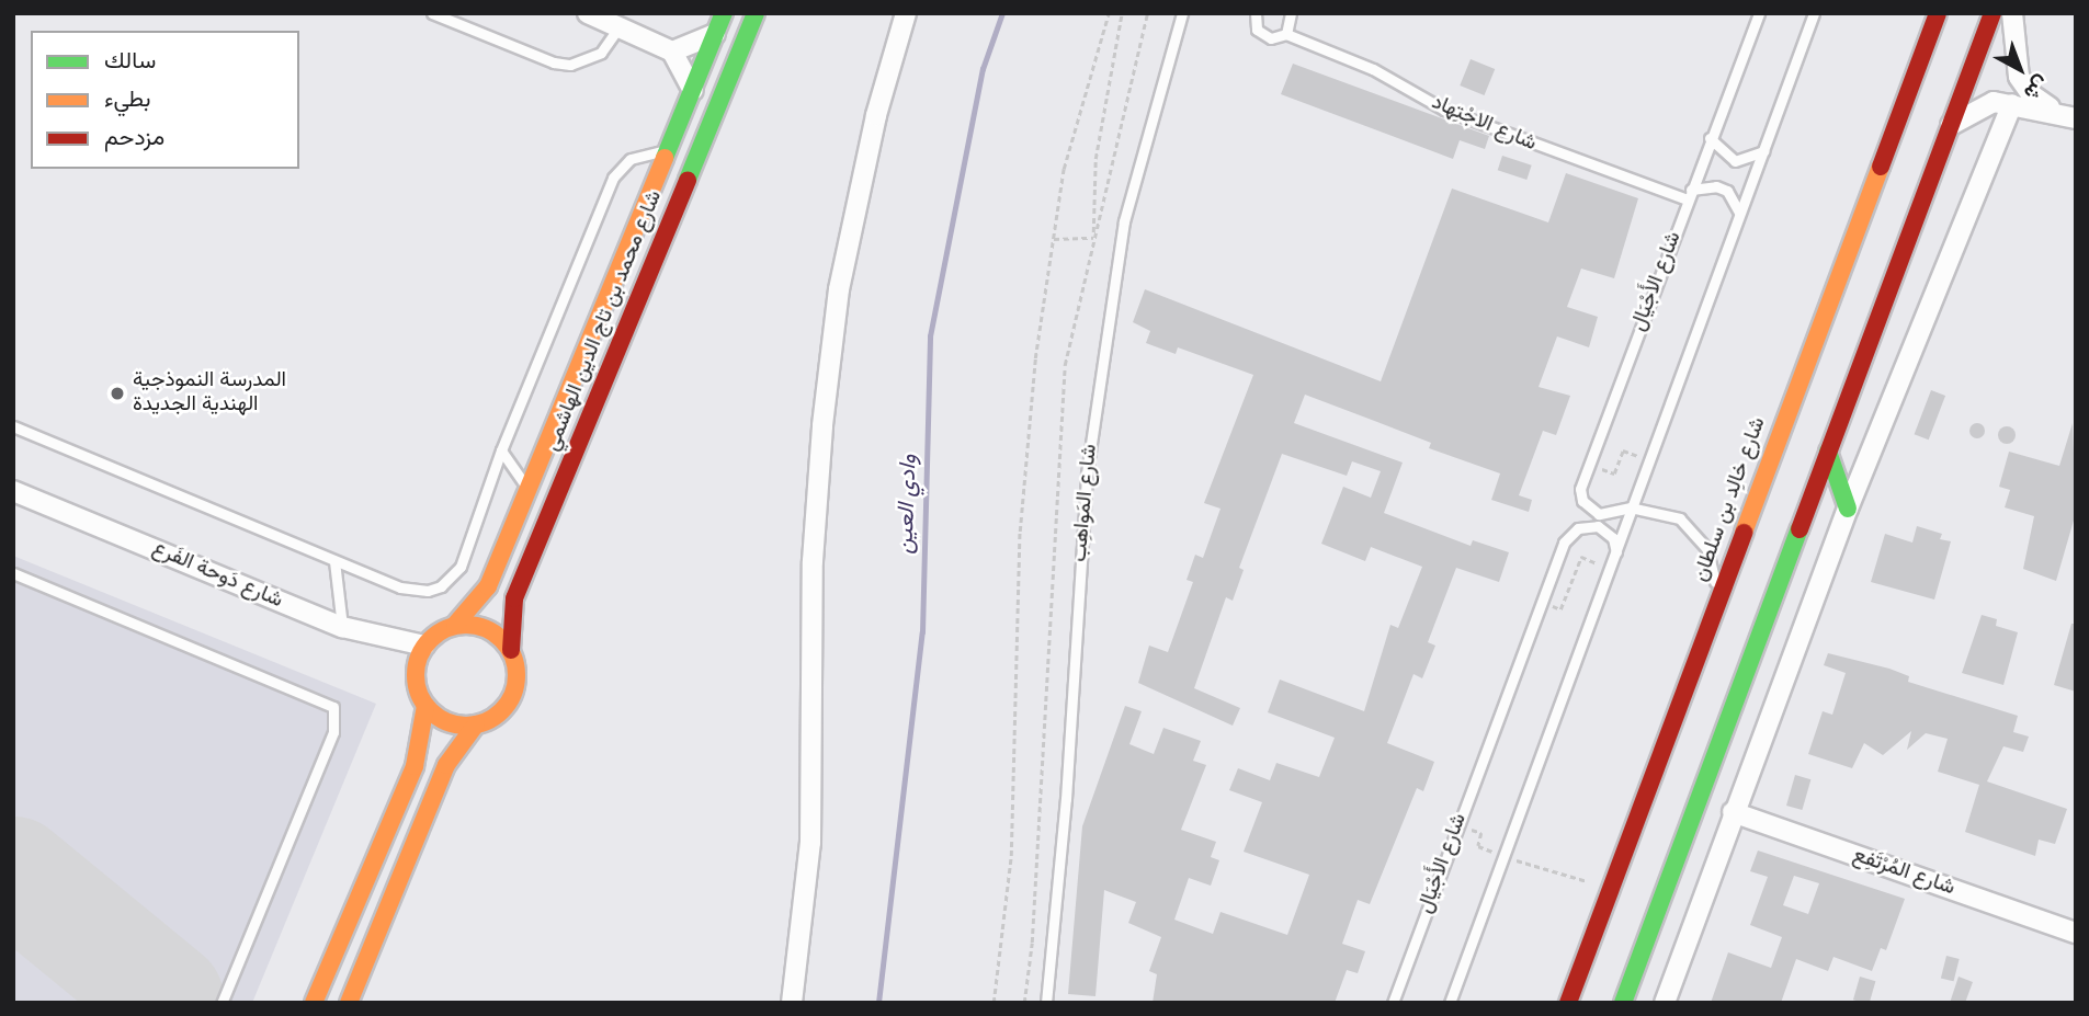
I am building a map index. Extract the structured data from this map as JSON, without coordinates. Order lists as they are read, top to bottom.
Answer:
{
  "streets": {
    "street": [
      "شارع محمد بن تاج الدين الهاشمي",
      "شارع خالِد بن سلطان",
      "شارع دَوحة الفَرع",
      "شارع المُرْتَفِع"
    ],
    "lane": ["شارع الاجْتِهاد", "شارع الأَجْيَال", "شارع المَواهِب"]
  },
  "crossings": [
    ["شارع الاجْتِهاد", "شارع الأَجْيَال"],
    ["شارع الأَجْيَال", "شارع خالِد بن سلطان"],
    ["شارع محمد بن تاج الدين الهاشمي", "شارع دَوحة الفَرع"]
  ],
  "water": ["وادي العين"],
  "places": ["المدرسة النموذجية الهندية الجديدة"],
  "legend": ["سالك", "بطيء", "مزدحم"],
  "north": "bottom right"
}
